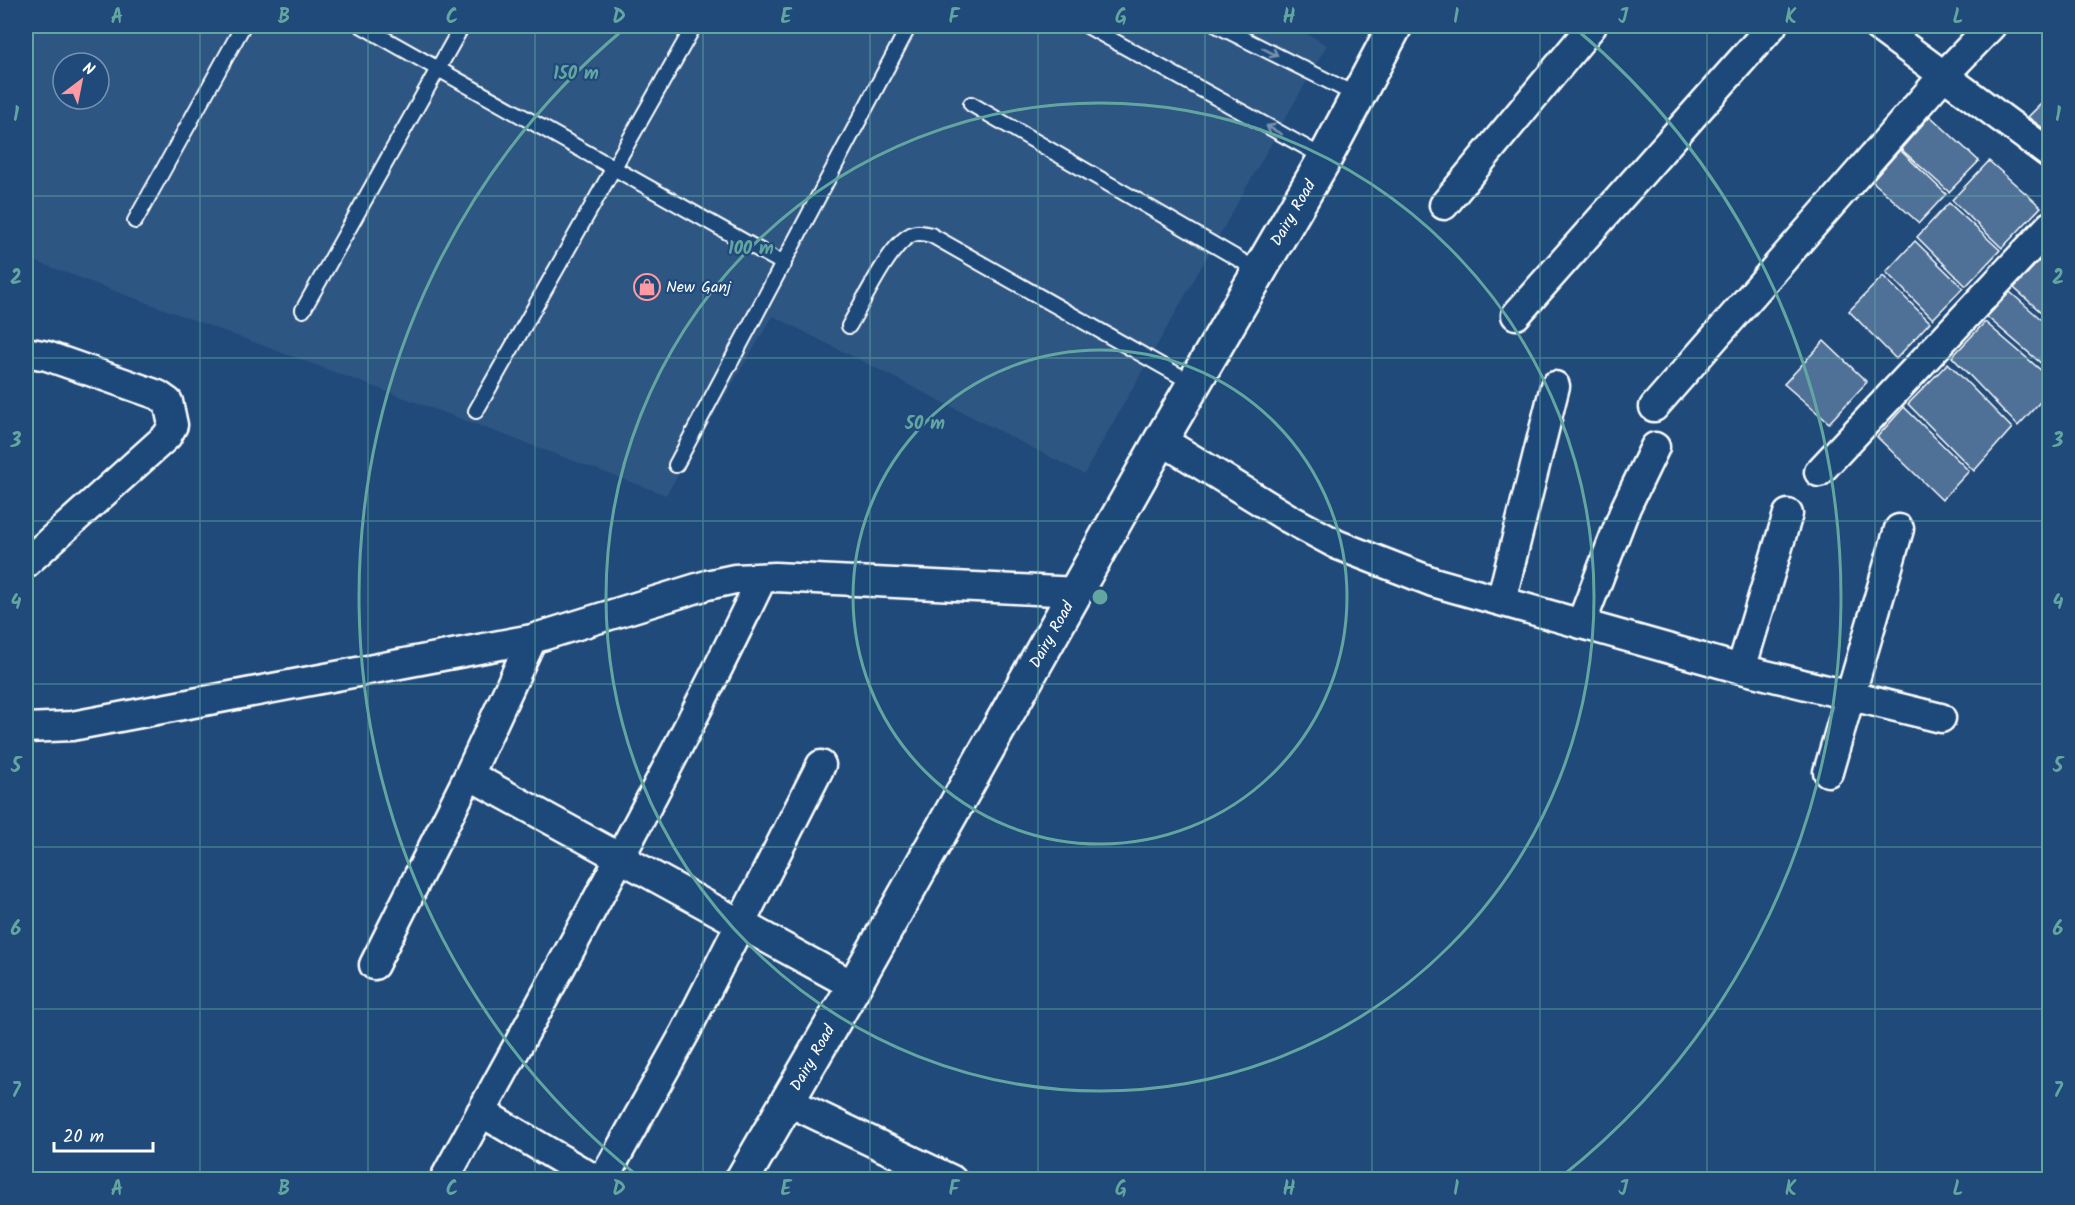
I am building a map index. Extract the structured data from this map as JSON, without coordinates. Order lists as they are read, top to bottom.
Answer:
{
  "streets": {
    "street": ["Dairy Road"]
  },
  "places": {
    "shop": ["New Ganj"]
  },
  "scale_bar": "20 m",
  "north": "top right",
  "grid": {
    "columns": [
      "A",
      "B",
      "C",
      "D",
      "E",
      "F",
      "G",
      "H",
      "I",
      "J",
      "K",
      "L"
    ],
    "rows": [
      "1",
      "2",
      "3",
      "4",
      "5",
      "6",
      "7"
    ]
  },
  "rings": ["150 m", "100 m", "50 m"]
}
